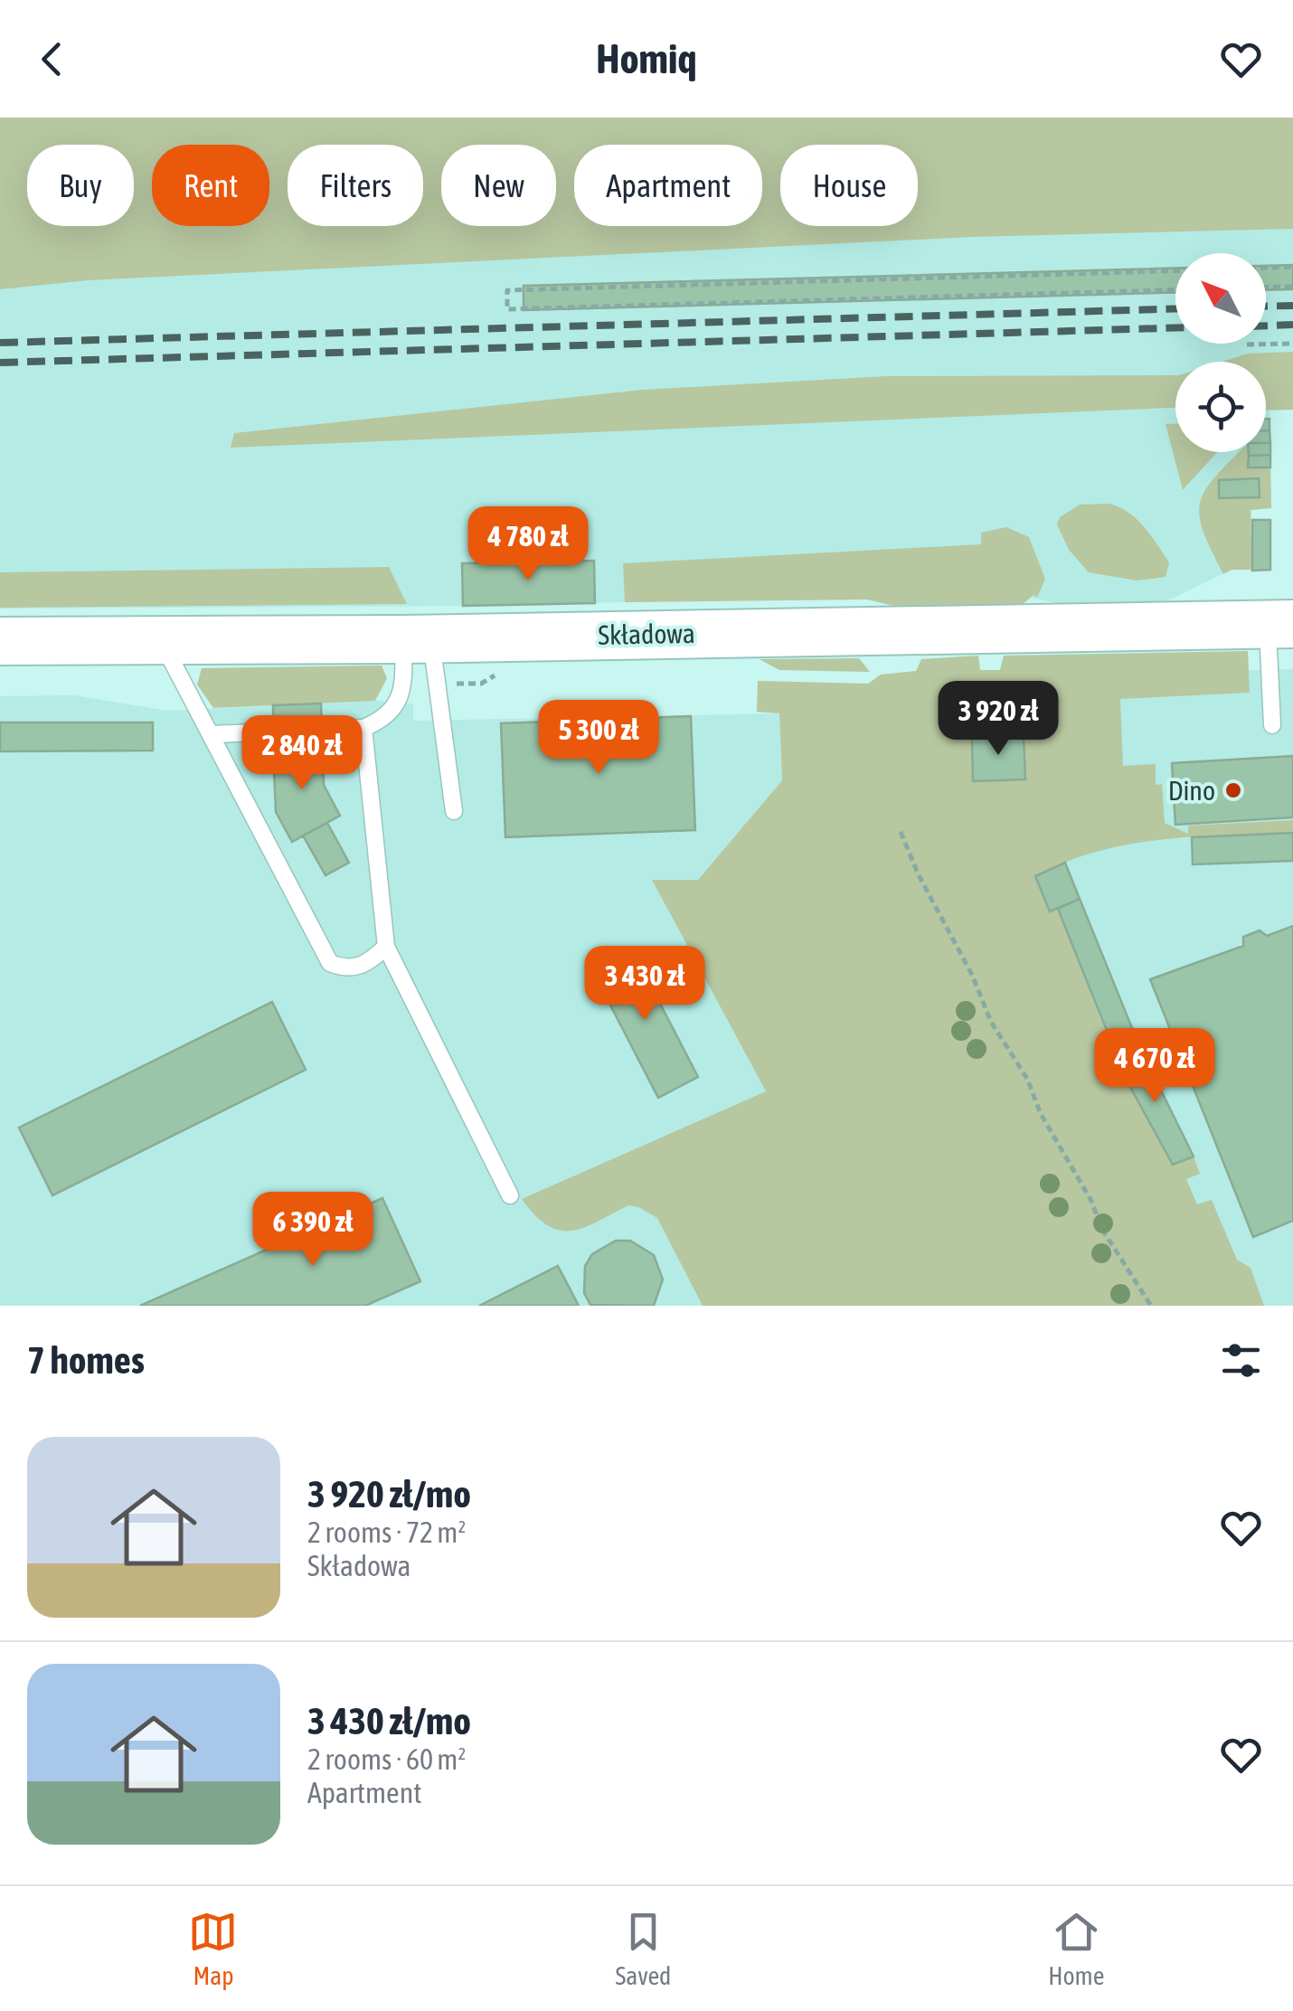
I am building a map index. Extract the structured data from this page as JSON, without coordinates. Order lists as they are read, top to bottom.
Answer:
{
  "streets": {
    "street": ["Składowa"]
  },
  "places": ["Dino"],
  "north": "top left",
  "page": {
    "header": "Homiq",
    "chip": [
      "Buy",
      "Rent",
      "Filters",
      "New",
      "Apartment",
      "House"
    ],
    "price": [
      "4 780 zł",
      "3 920 zł",
      "5 300 zł",
      "2 840 zł",
      "3 430 zł",
      "4 670 zł",
      "6 390 zł"
    ],
    "heading": "7 homes",
    "list": [
      {
        "name": "3 920 zł/mo",
        "note": "2 rooms · 72 m² · Składowa"
      },
      {
        "name": "3 430 zł/mo",
        "note": "2 rooms · 60 m² · Apartment"
      }
    ],
    "tabs": ["Map", "Saved", "Home"]
  }
}
